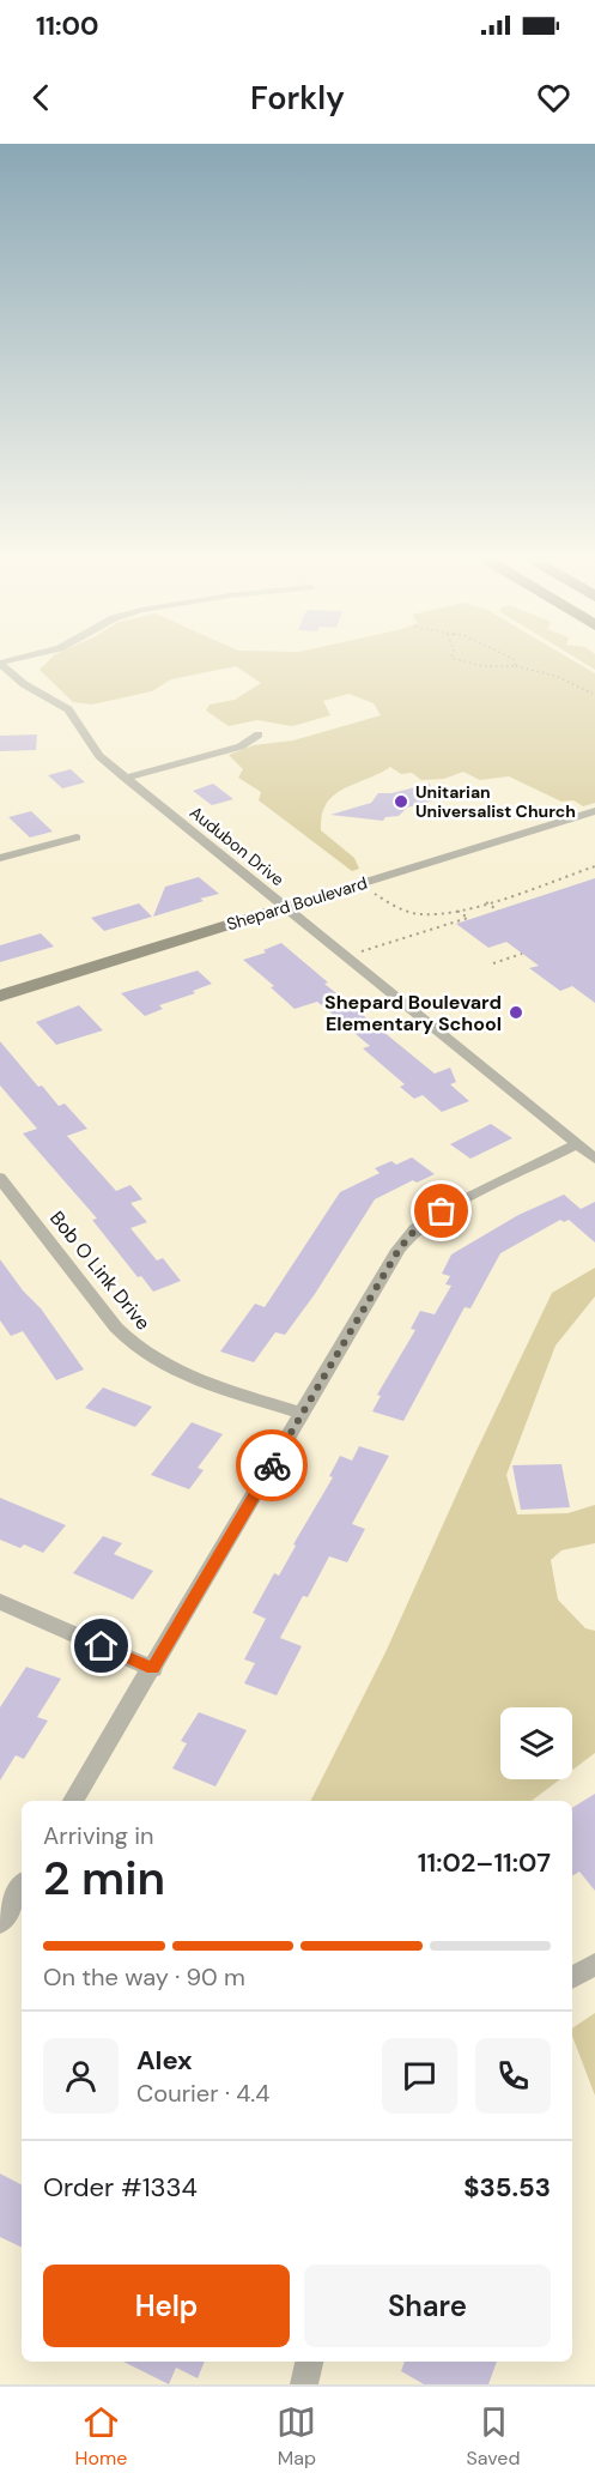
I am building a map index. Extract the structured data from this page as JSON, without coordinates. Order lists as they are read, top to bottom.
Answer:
{
  "streets": {
    "street": ["Audubon Drive", "Shepard Boulevard", "Bob O Link Drive"]
  },
  "crossings": [
    ["Audubon Drive", "Shepard Boulevard"]
  ],
  "places": ["Unitarian Universalist Church", "Shepard Boulevard Elementary School"],
  "page": {
    "status": "11:00",
    "header": "Forkly",
    "heading": ["2 min", "Arriving in", "11:02–11:07"],
    "panel": [
      "Alex",
      "Courier · 4.4",
      "Order #1334",
      "$35.53"
    ],
    "bar": "On the way · 90 m",
    "buttons": ["Help", "Share"],
    "tabs": ["Home", "Map", "Saved"]
  }
}
